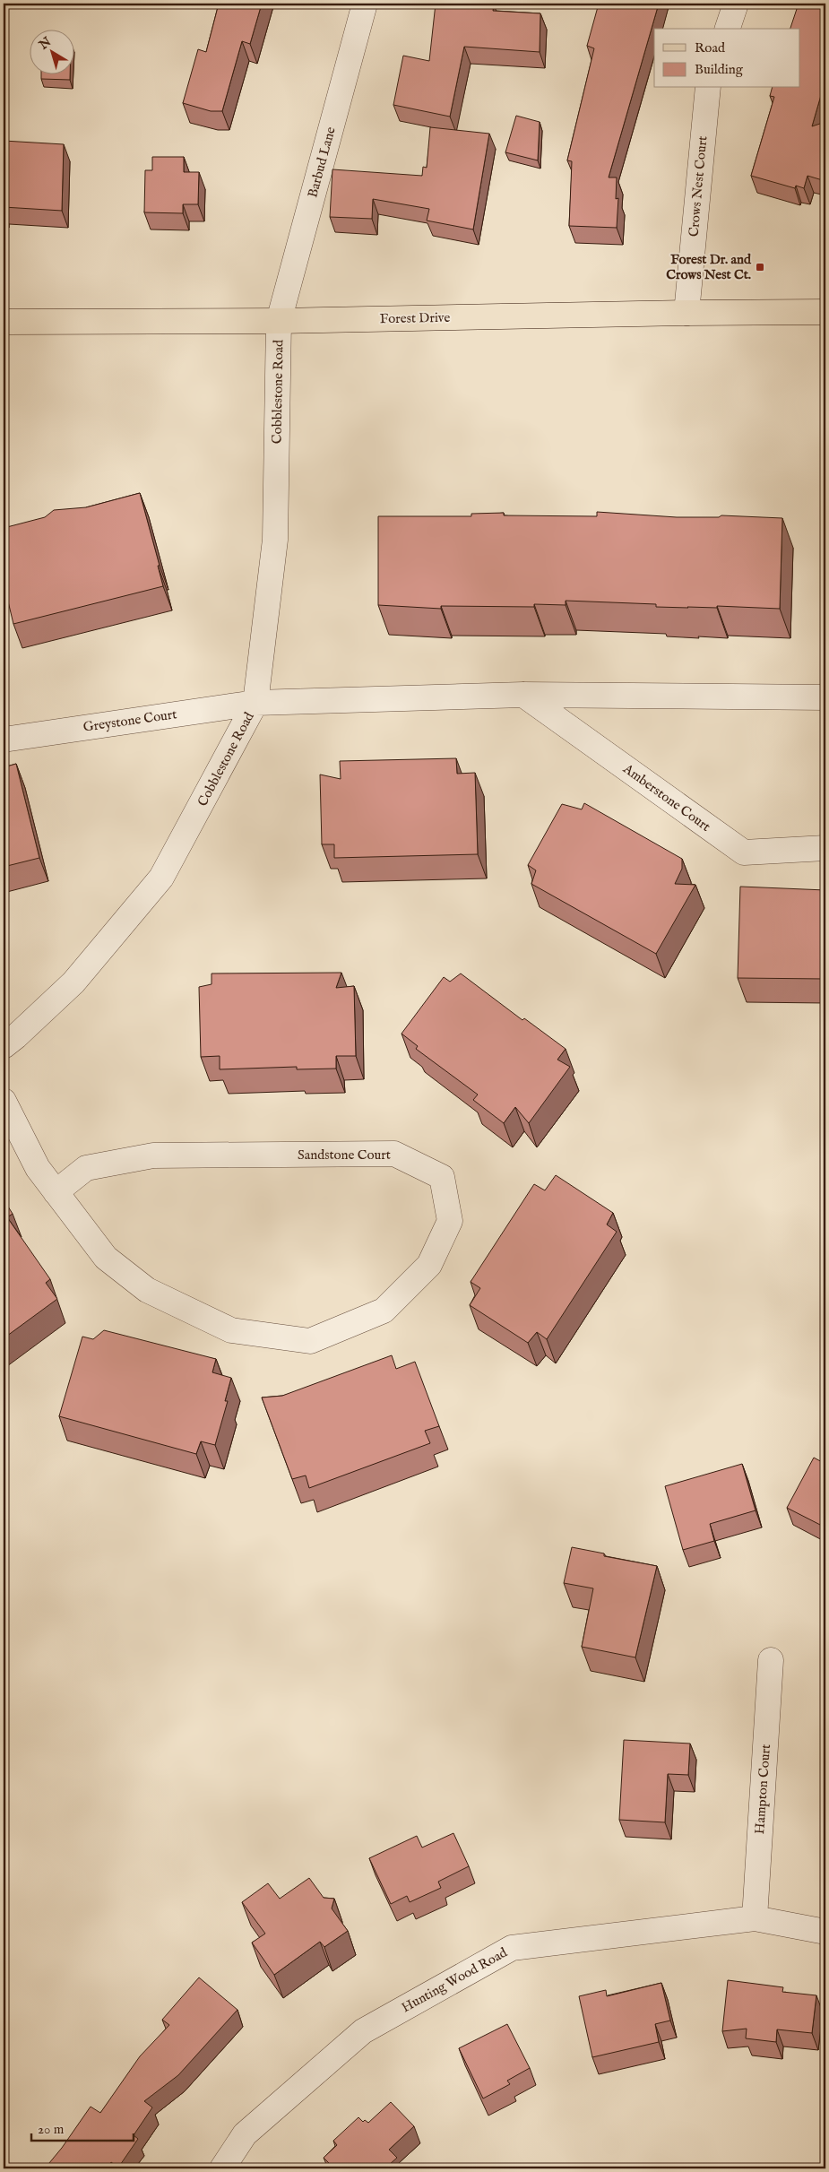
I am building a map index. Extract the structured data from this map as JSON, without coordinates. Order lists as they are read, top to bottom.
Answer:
{
  "streets": {
    "main road": ["Forest Drive"],
    "street": [
      "Barbud Lane",
      "Crows Nest Court",
      "Cobblestone Road",
      "Greystone Court",
      "Amberstone Court",
      "Sandstone Court",
      "Hampton Court",
      "Hunting Wood Road"
    ]
  },
  "crossings": [
    ["Barbud Lane", "Forest Drive"],
    ["Barbud Lane", "Cobblestone Road"],
    ["Crows Nest Court", "Forest Drive"],
    ["Forest Drive", "Cobblestone Road"],
    ["Cobblestone Road", "Greystone Court"],
    ["Hampton Court", "Hunting Wood Road"]
  ],
  "places": {
    "transit": ["Forest Dr. and Crows Nest Ct."]
  },
  "legend": ["Road", "Building"],
  "scale_bar": "20 m",
  "north": "top left"
}
